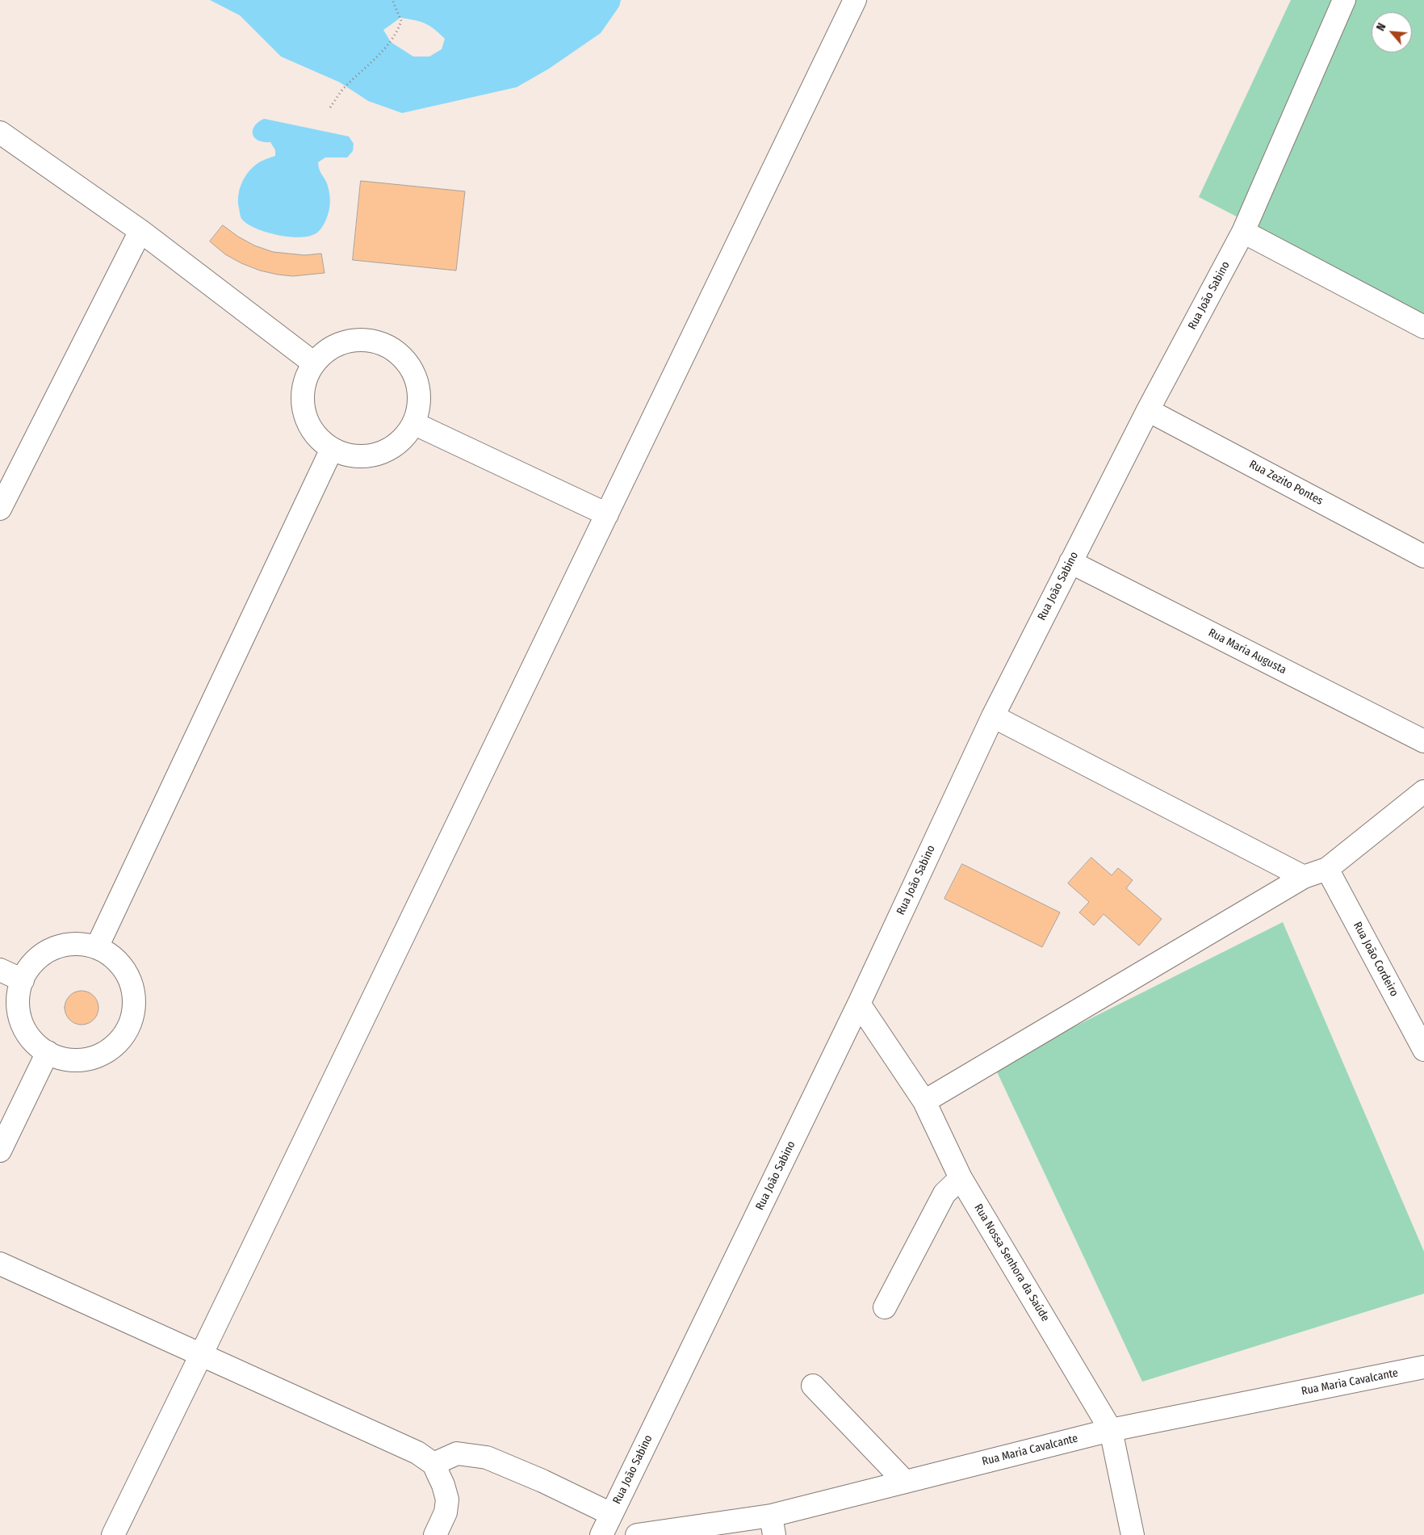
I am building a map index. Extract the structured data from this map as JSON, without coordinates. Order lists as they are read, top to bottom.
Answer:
{
  "streets": {
    "street": [
      "Rua João Sabino",
      "Rua Zezito Pontes",
      "Rua Maria Augusta",
      "Rua João Cordeiro",
      "Rua Nossa Senhora da Saúde",
      "Rua Maria Cavalcante"
    ]
  },
  "crossings": [
    ["Rua João Sabino", "Rua Zezito Pontes"],
    ["Rua João Sabino", "Rua Maria Augusta"],
    ["Rua João Sabino", "Rua Nossa Senhora da Saúde"],
    ["Rua Nossa Senhora da Saúde", "Rua Maria Cavalcante"]
  ],
  "north": "top left"
}
